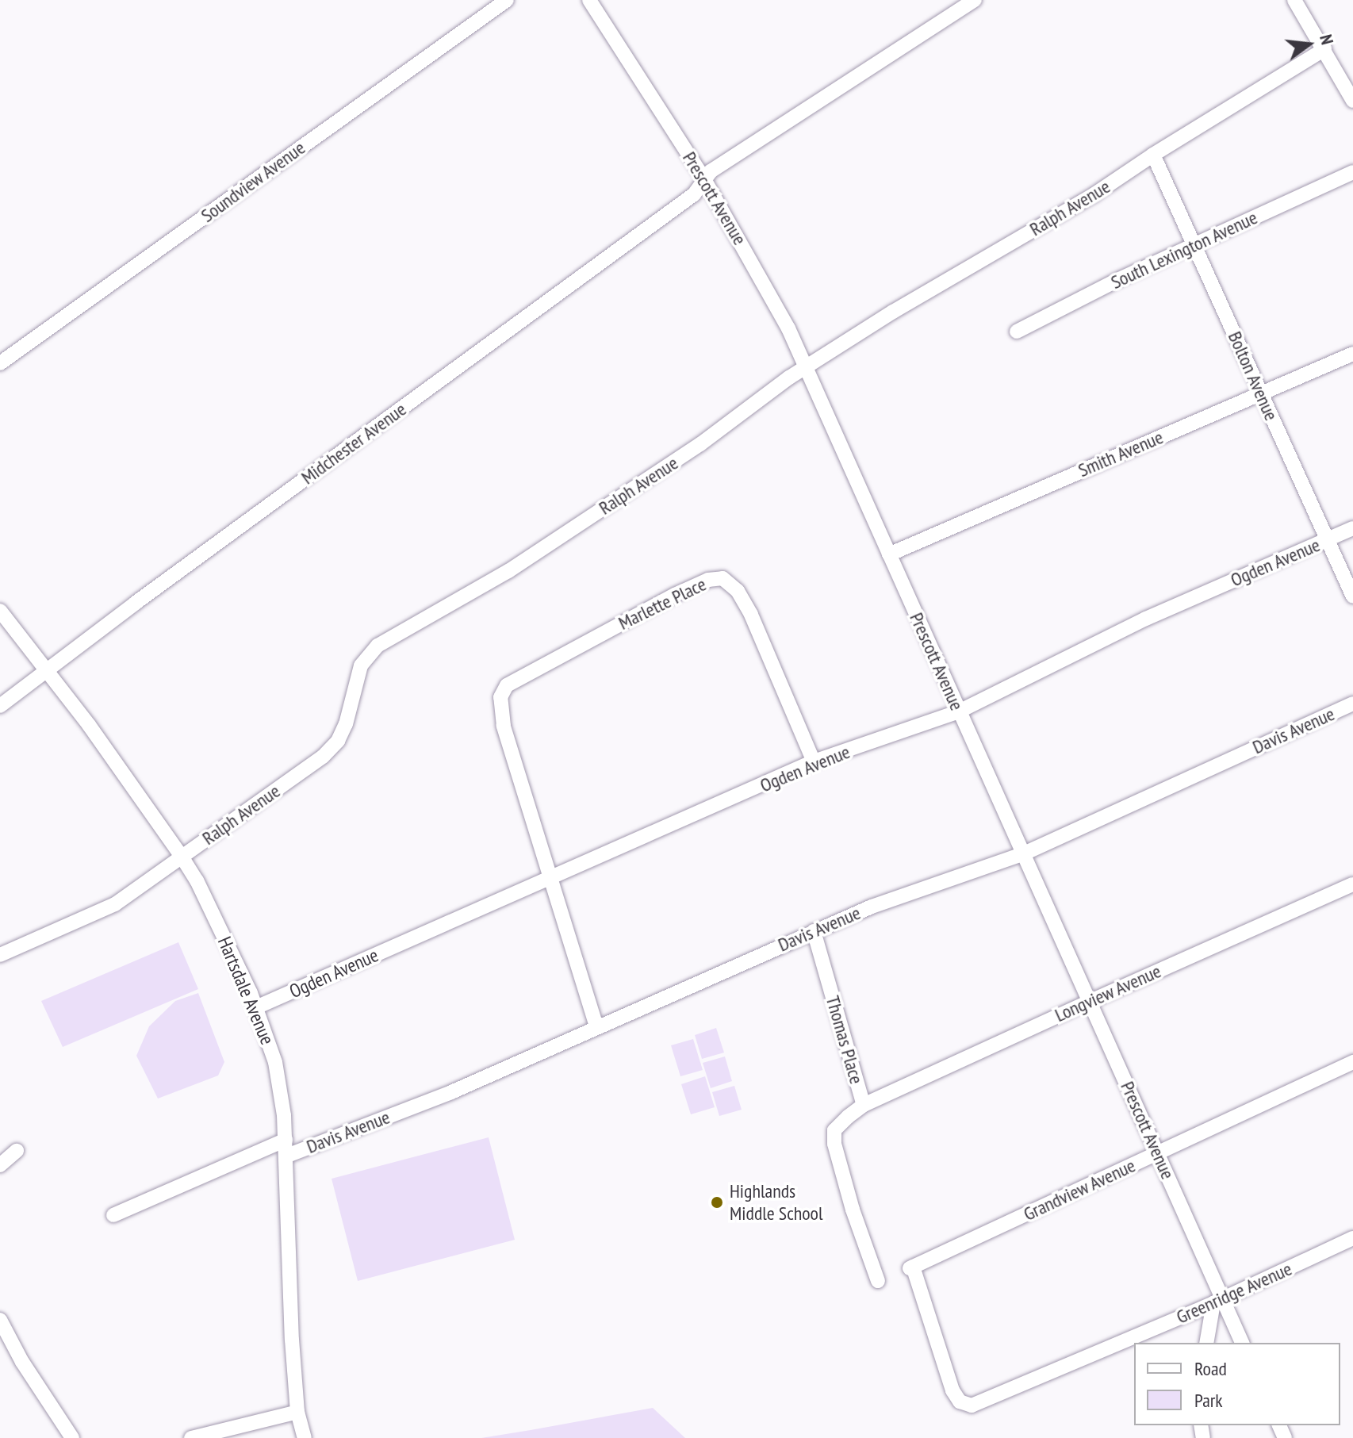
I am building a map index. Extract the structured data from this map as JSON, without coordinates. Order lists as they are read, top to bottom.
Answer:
{
  "streets": {
    "street": [
      "Soundview Avenue",
      "Prescott Avenue",
      "Ralph Avenue",
      "South Lexington Avenue",
      "Bolton Avenue",
      "Midchester Avenue",
      "Smith Avenue",
      "Ogden Avenue",
      "Marlette Place",
      "Davis Avenue",
      "Hartsdale Avenue",
      "Longview Avenue",
      "Thomas Place",
      "Grandview Avenue",
      "Greenridge Avenue"
    ]
  },
  "crossings": [
    ["Prescott Avenue", "Ralph Avenue"],
    ["Prescott Avenue", "Midchester Avenue"],
    ["Prescott Avenue", "Smith Avenue"],
    ["Prescott Avenue", "Ogden Avenue"],
    ["Prescott Avenue", "Davis Avenue"],
    ["Prescott Avenue", "Longview Avenue"],
    ["Prescott Avenue", "Grandview Avenue"],
    ["Prescott Avenue", "Greenridge Avenue"],
    ["Ralph Avenue", "Bolton Avenue"],
    ["Ralph Avenue", "Hartsdale Avenue"],
    ["South Lexington Avenue", "Bolton Avenue"],
    ["Bolton Avenue", "Smith Avenue"],
    ["Bolton Avenue", "Ogden Avenue"],
    ["Midchester Avenue", "Hartsdale Avenue"],
    ["Ogden Avenue", "Marlette Place"],
    ["Ogden Avenue", "Hartsdale Avenue"],
    ["Davis Avenue", "Hartsdale Avenue"],
    ["Davis Avenue", "Thomas Place"],
    ["Longview Avenue", "Thomas Place"],
    ["Grandview Avenue", "Greenridge Avenue"]
  ],
  "places": ["Highlands Middle School"],
  "legend": ["Road", "Park"],
  "north": "right"
}
